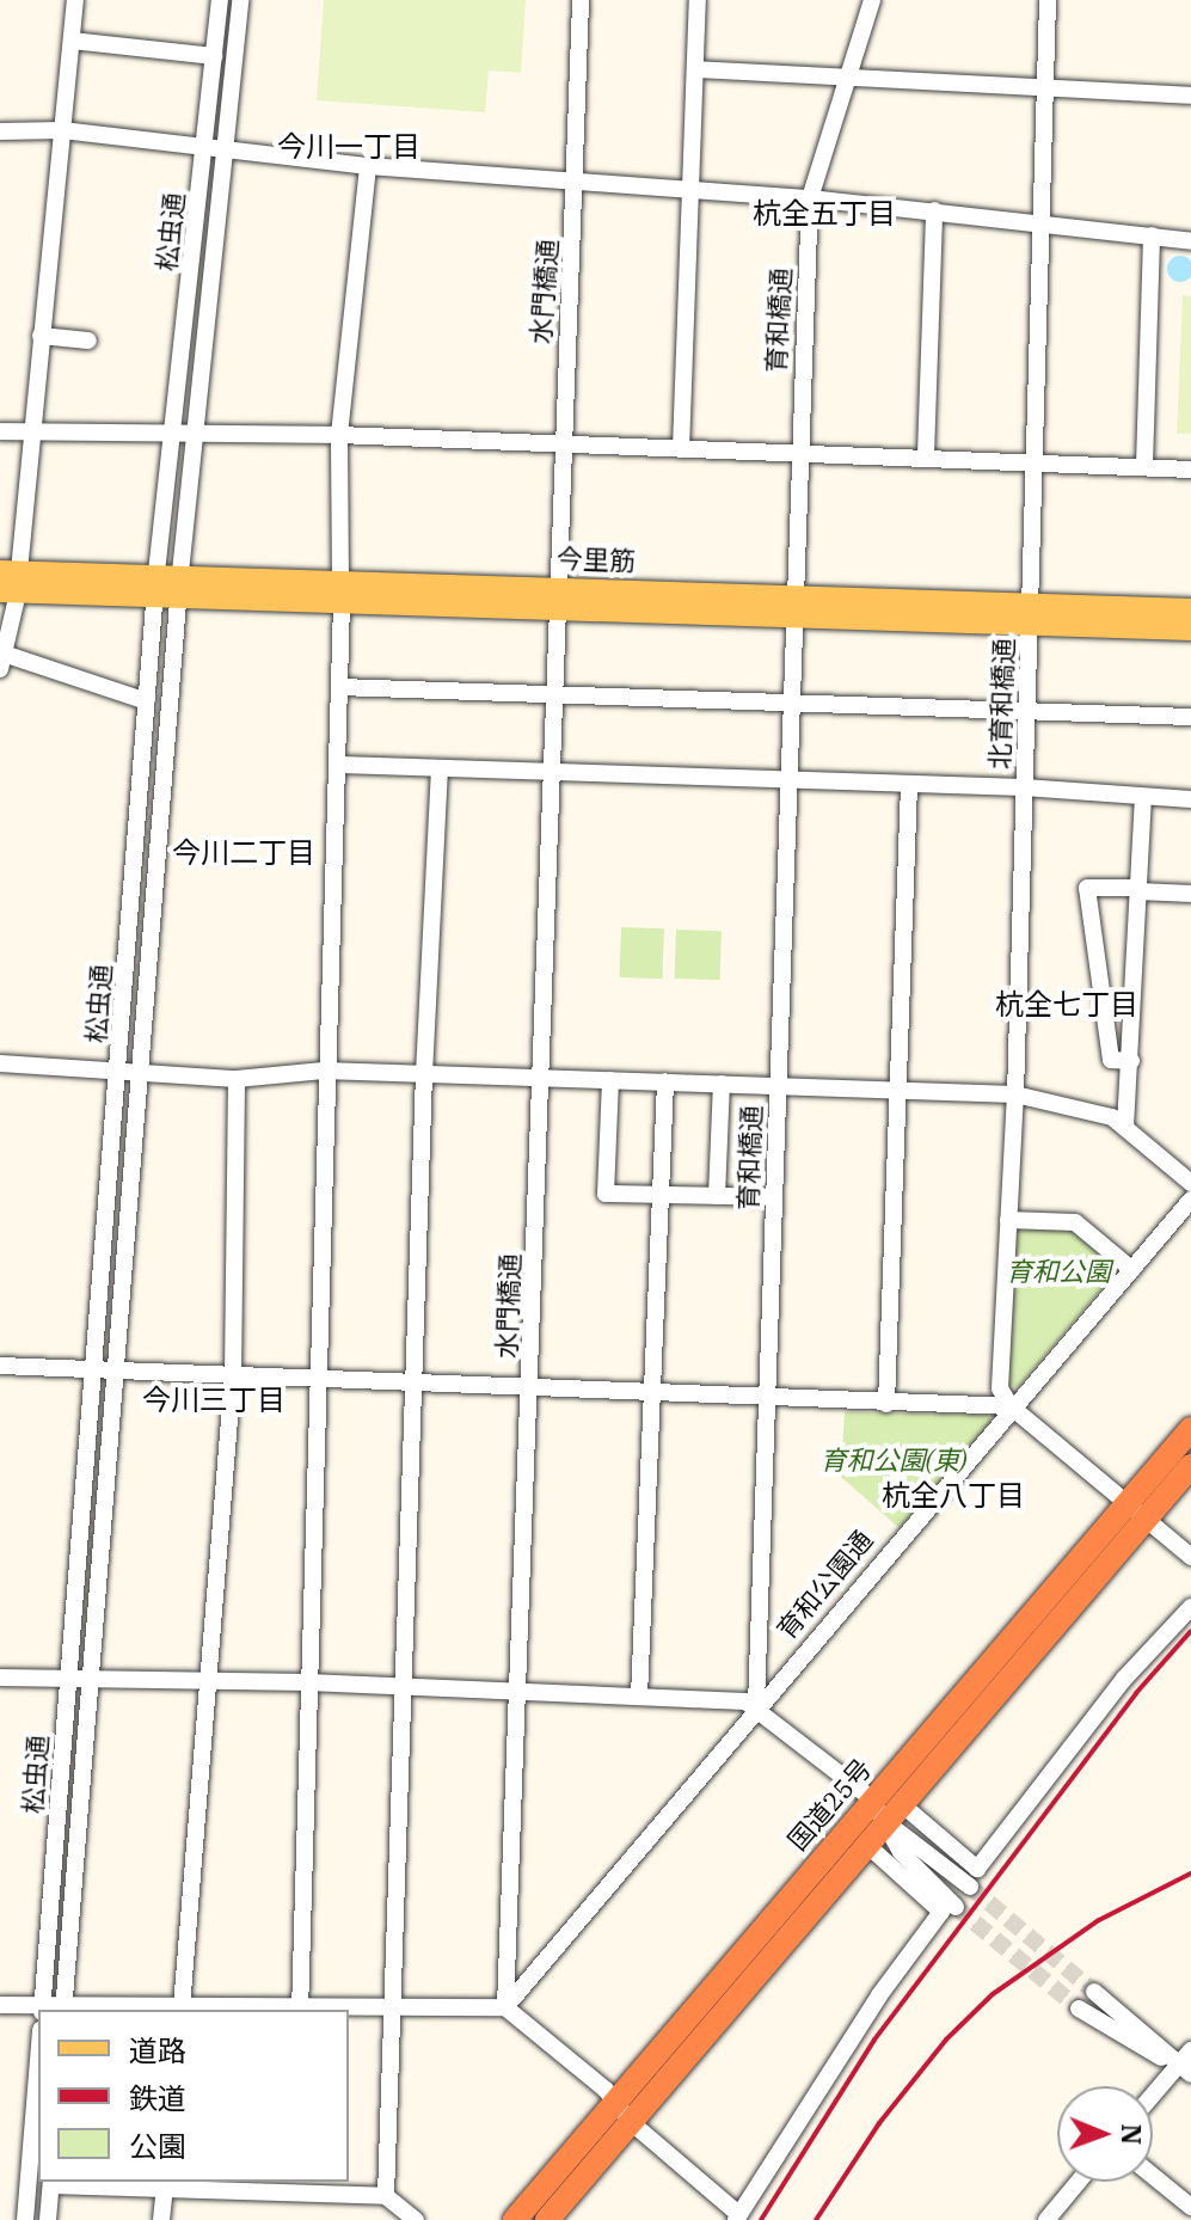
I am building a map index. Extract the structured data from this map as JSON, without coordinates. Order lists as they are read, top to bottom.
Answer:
{
  "streets": {
    "highway": ["国道25号"],
    "main road": ["今里筋"],
    "street": [
      "松虫通",
      "水門橋通",
      "育和橋通",
      "北育和橋通",
      "育和公園通"
    ]
  },
  "crossings": [
    ["松虫通", "今里筋"],
    ["水門橋通", "今里筋"],
    ["水門橋通", "育和公園通"],
    ["育和橋通", "今里筋"],
    ["育和橋通", "育和公園通"],
    ["今里筋", "北育和橋通"],
    ["北育和橋通", "育和公園通"]
  ],
  "districts": [
    "今川一丁目",
    "杭全五丁目",
    "今川二丁目",
    "杭全七丁目",
    "今川三丁目",
    "杭全八丁目"
  ],
  "parks": ["育和公園", "育和公園(東)"],
  "legend": ["道路", "鉄道", "公園"],
  "north": "right"
}
